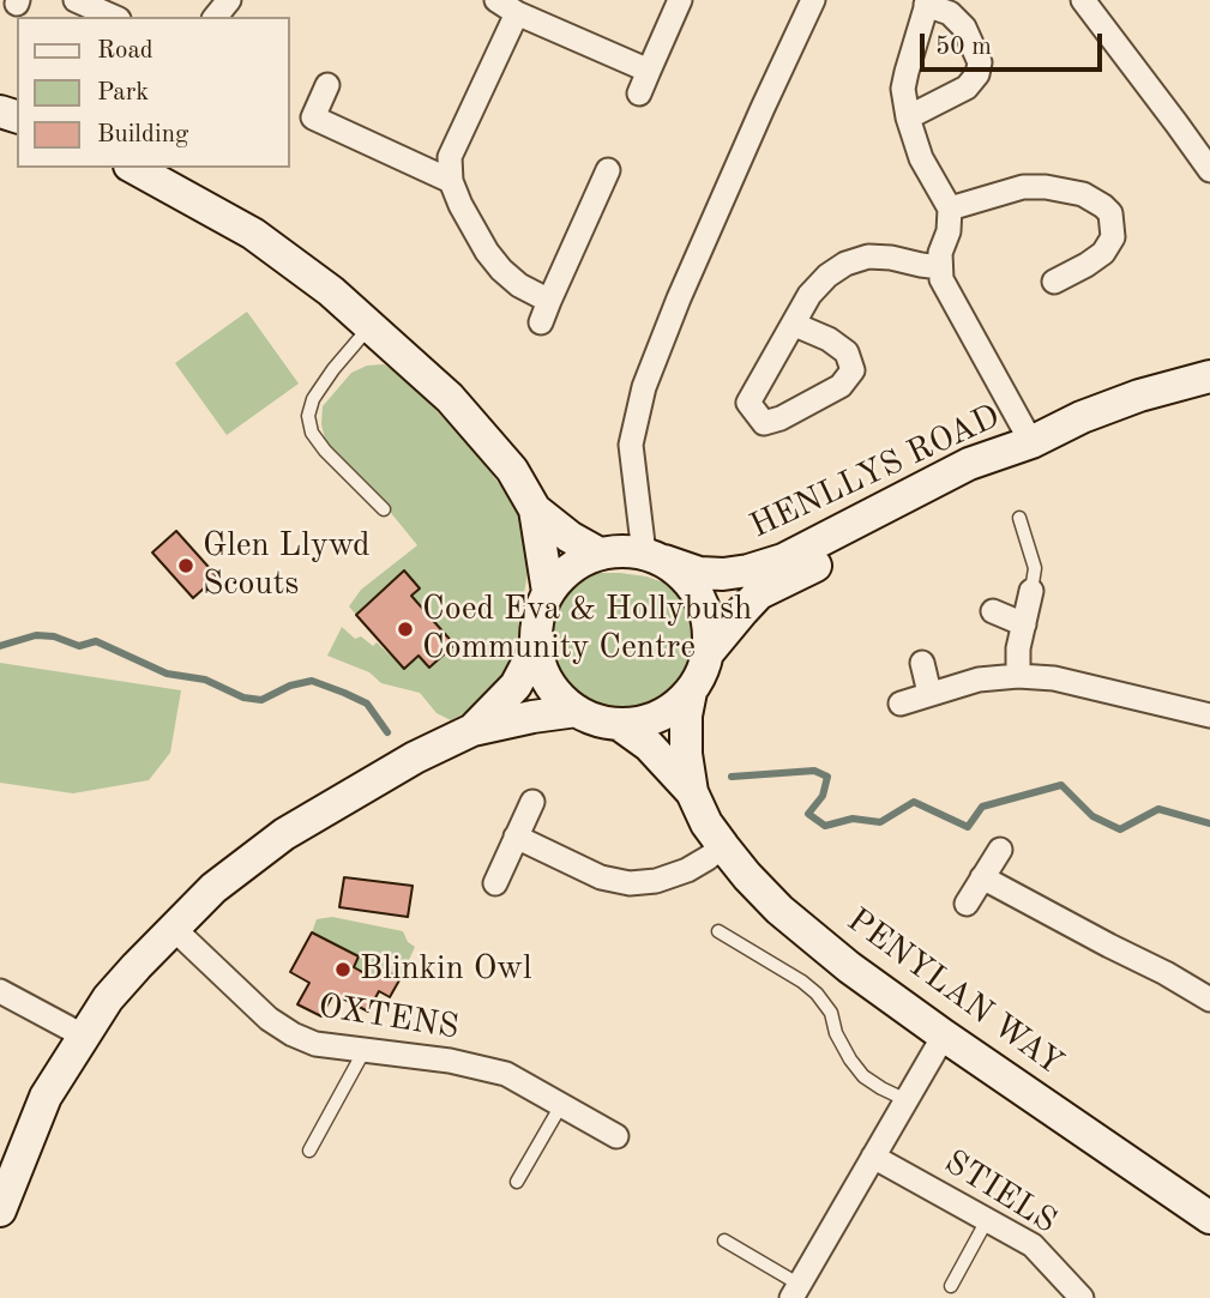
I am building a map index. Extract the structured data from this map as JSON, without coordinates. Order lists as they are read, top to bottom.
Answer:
{
  "streets": {
    "street": [
      "HENLLYS ROAD",
      "PENYLAN WAY",
      "OXTENS",
      "STIELS"
    ]
  },
  "crossings": [
    ["HENLLYS ROAD", "PENYLAN WAY"]
  ],
  "places": ["Glen Llywd Scouts", "Coed Eva & Hollybush Community Centre", "Blinkin Owl"],
  "legend": ["Road", "Park", "Building"],
  "scale_bar": "50 m"
}
